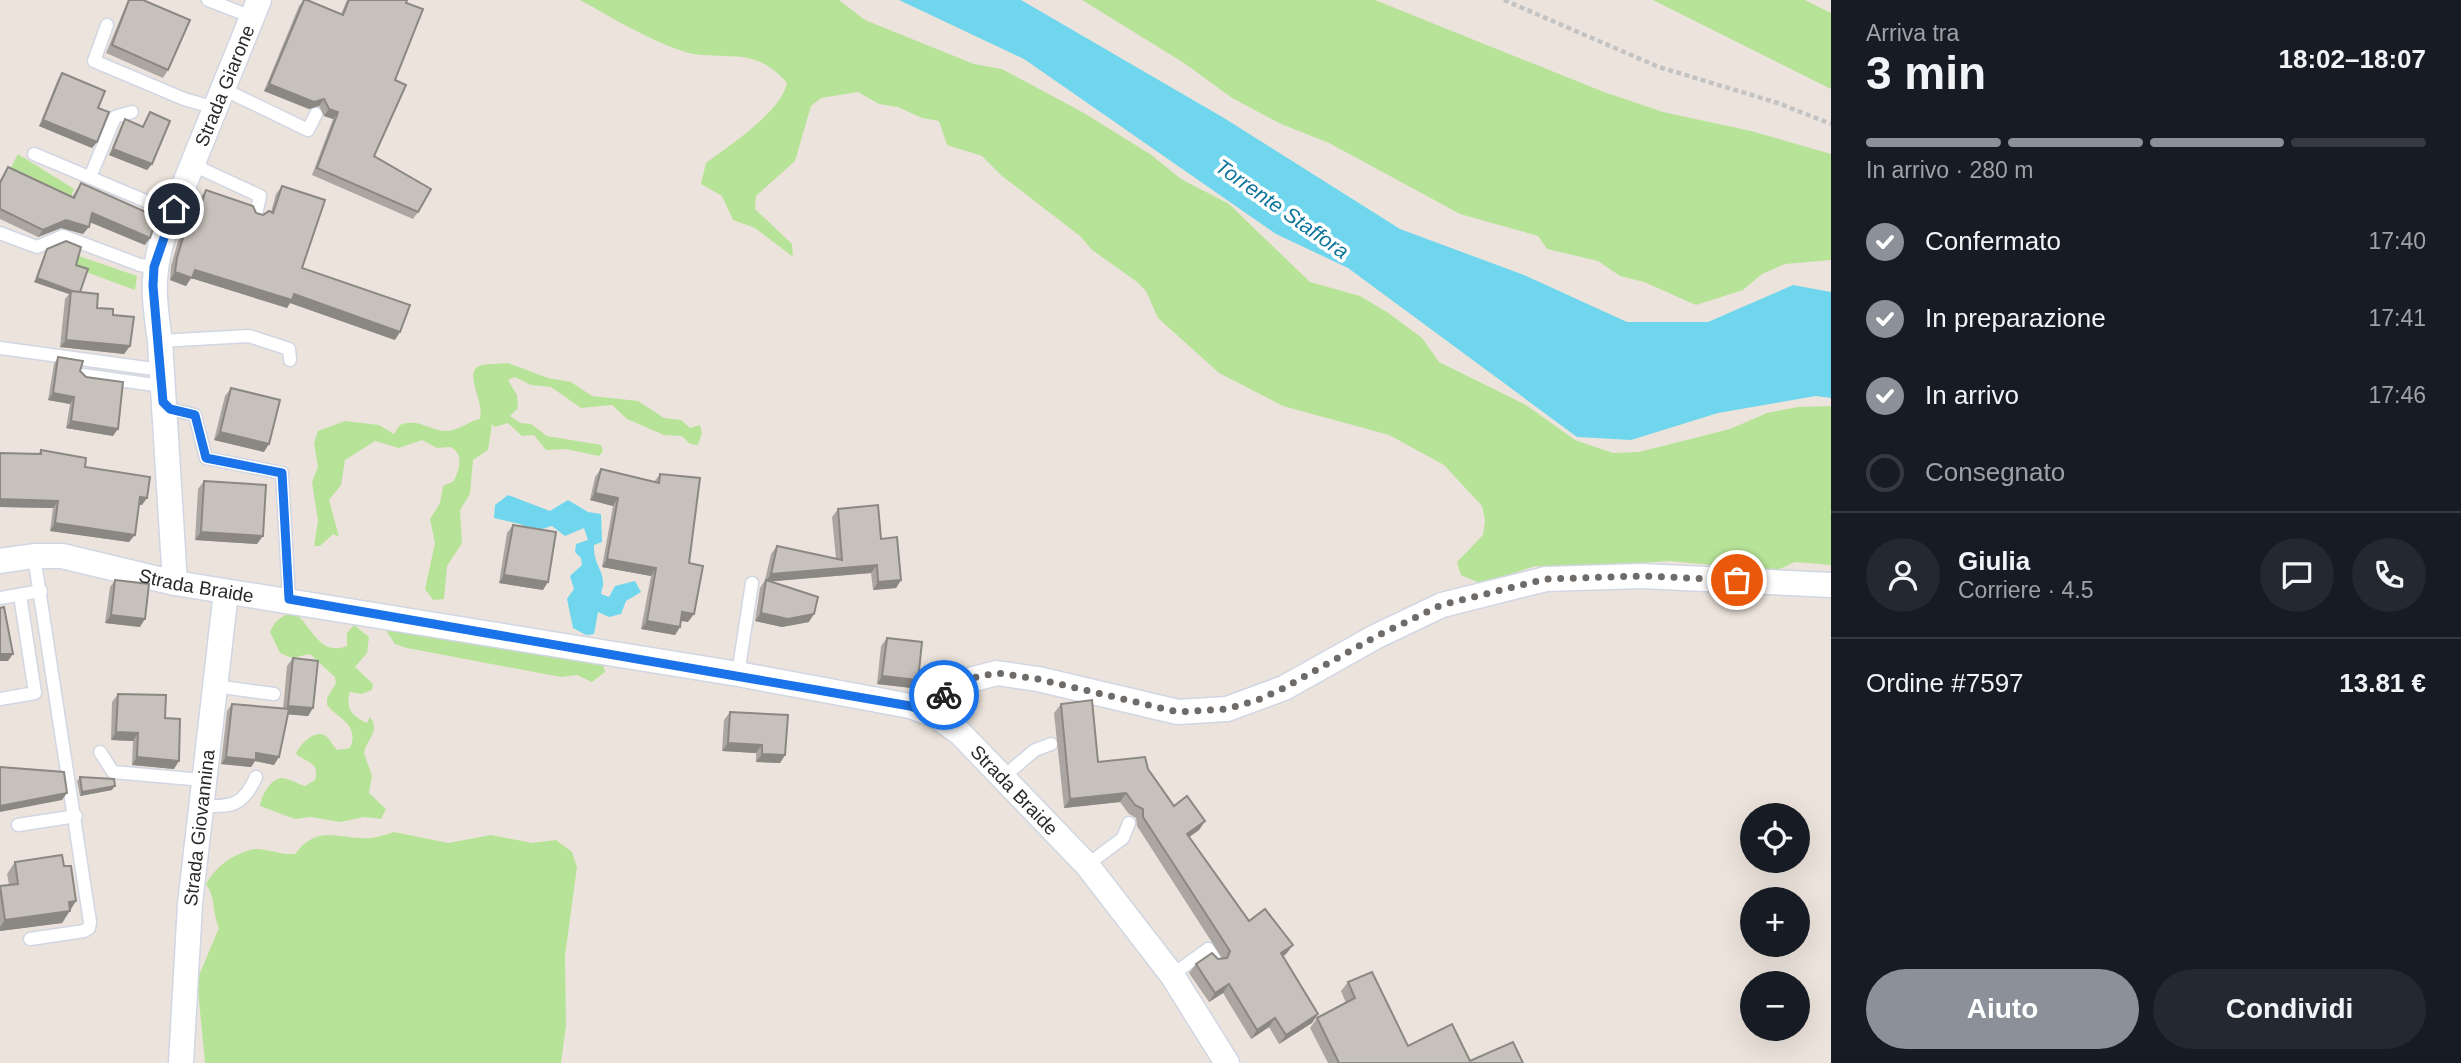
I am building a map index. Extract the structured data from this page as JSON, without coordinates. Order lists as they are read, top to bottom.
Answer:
{
  "streets": {
    "street": ["Strada Giarone", "Strada Braide", "Strada Giovannina"]
  },
  "crossings": [
    ["Strada Giarone", "Strada Braide"],
    ["Strada Braide", "Strada Giovannina"]
  ],
  "water": ["Torrente Staffora"],
  "page": {
    "heading": ["3 min", "Arriva tra", "18:02–18:07"],
    "panel": [
      "Giulia",
      "Corriere · 4.5",
      "Ordine #7597",
      "13.81 €"
    ],
    "bar": "In arrivo · 280 m",
    "list": [
      ["Confermato", "17:40"],
      ["In preparazione", "17:41"],
      ["In arrivo", "17:46"],
      "Consegnato"
    ],
    "map_buttons": ["+", "−"],
    "buttons": ["Aiuto", "Condividi"]
  }
}
